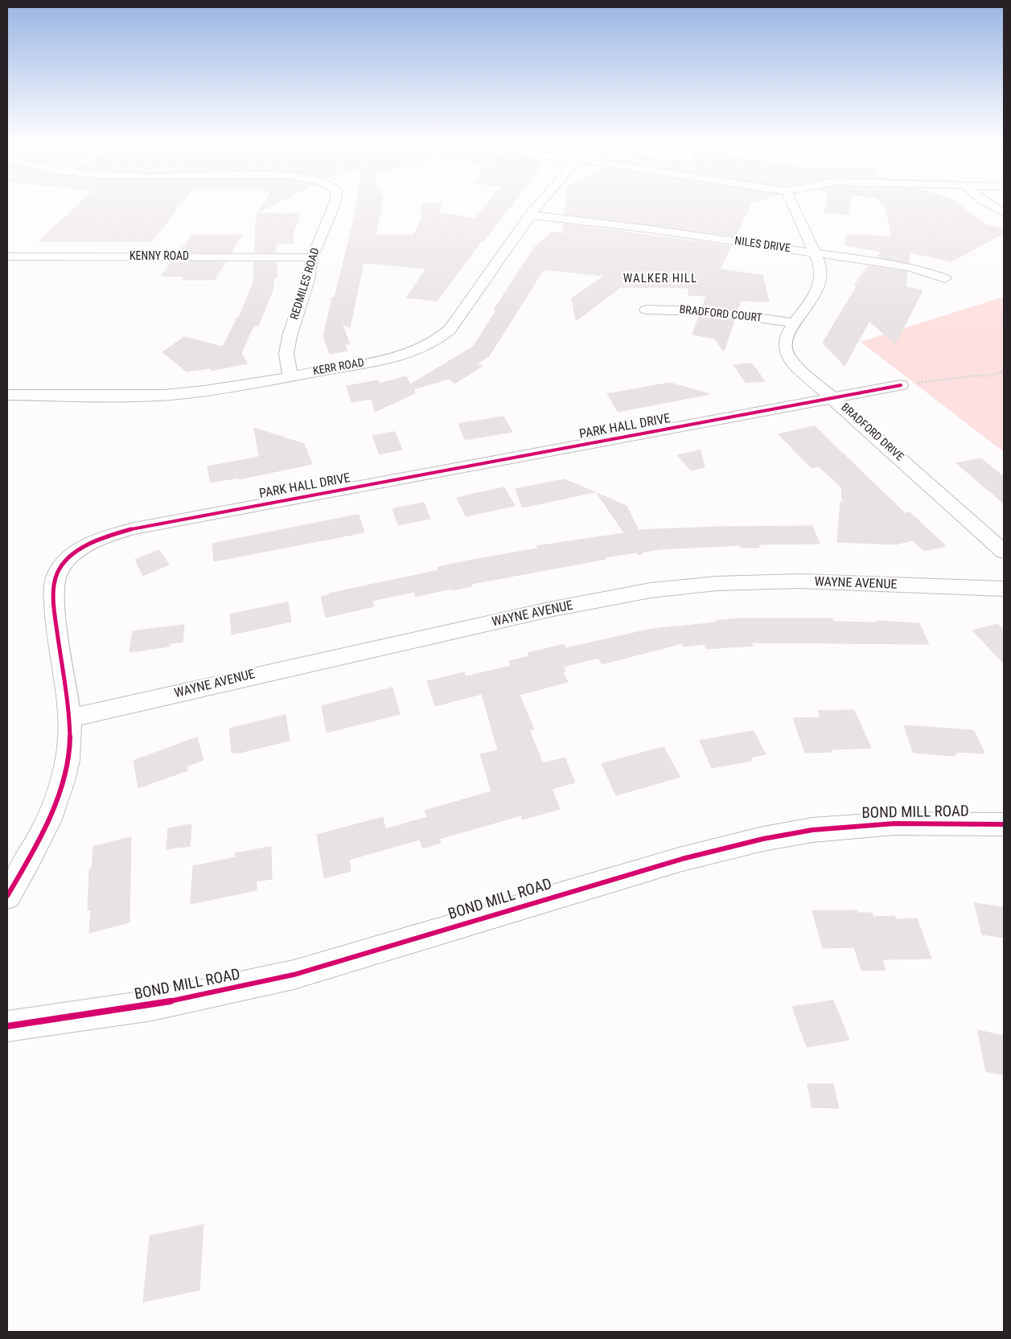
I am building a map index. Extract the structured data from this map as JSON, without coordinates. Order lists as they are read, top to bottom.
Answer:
{
  "streets": {
    "main road": [
      "NILES DRIVE",
      "KENNY ROAD",
      "REDMILES ROAD",
      "BRADFORD COURT",
      "KERR ROAD",
      "PARK HALL DRIVE",
      "BRADFORD DRIVE",
      "WAYNE AVENUE",
      "BOND MILL ROAD"
    ]
  },
  "crossings": [
    ["NILES DRIVE", "KERR ROAD"],
    ["NILES DRIVE", "BRADFORD DRIVE"],
    ["KENNY ROAD", "REDMILES ROAD"],
    ["REDMILES ROAD", "KERR ROAD"],
    ["BRADFORD COURT", "BRADFORD DRIVE"],
    ["PARK HALL DRIVE", "BRADFORD DRIVE"],
    ["PARK HALL DRIVE", "WAYNE AVENUE"]
  ],
  "districts": ["WALKER HILL"]
}
